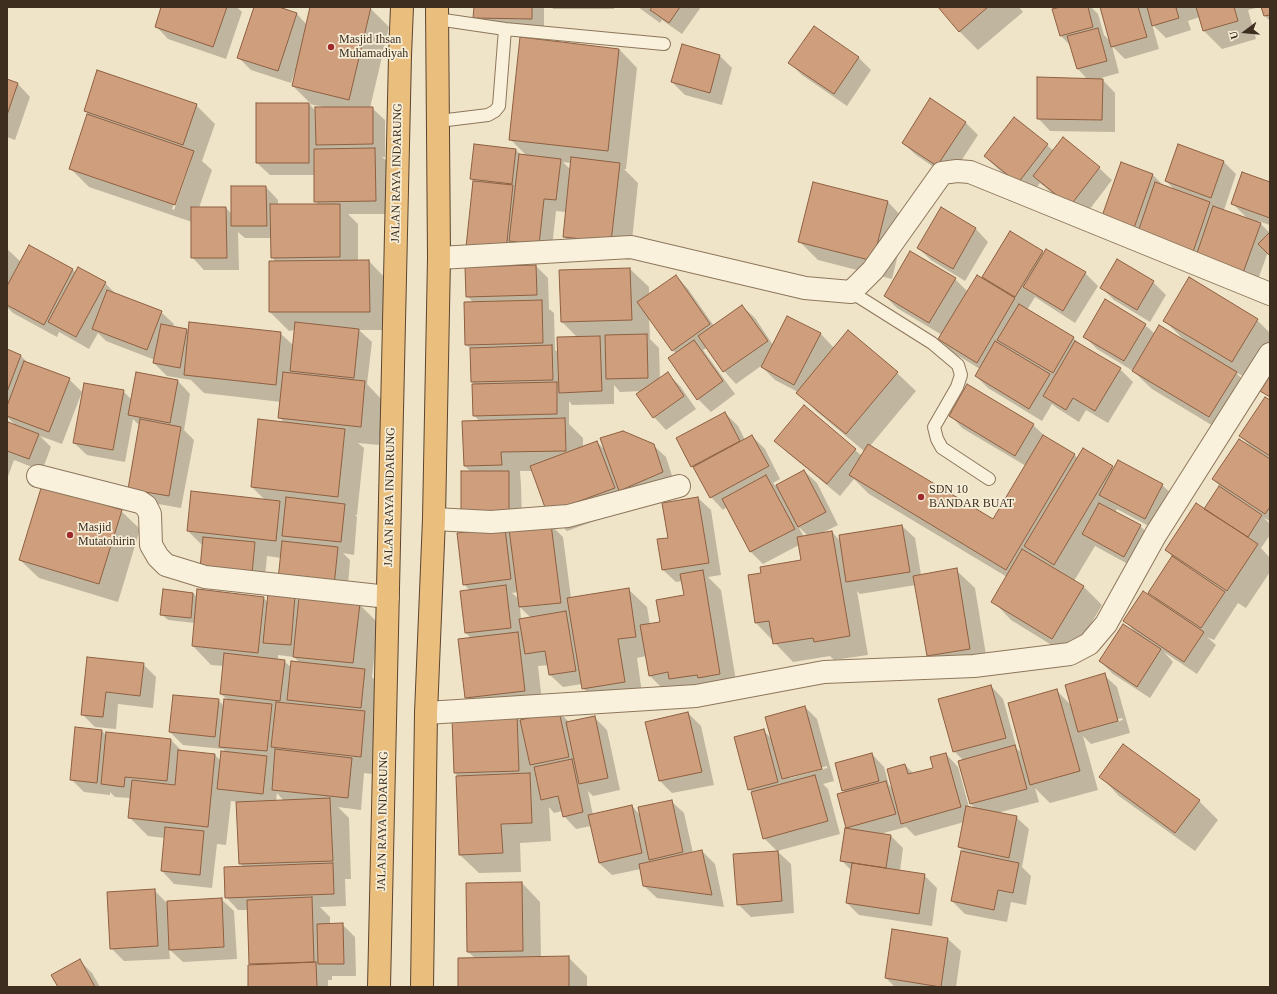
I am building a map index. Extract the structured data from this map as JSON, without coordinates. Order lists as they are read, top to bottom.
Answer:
{
  "streets": {
    "highway": ["JALAN RAYA INDARUNG"]
  },
  "places": ["Masjid Ihsan Muhamadiyah", "SDN 10 BANDAR BUAT", "Masjid Mutatohirin"],
  "north": "left"
}
